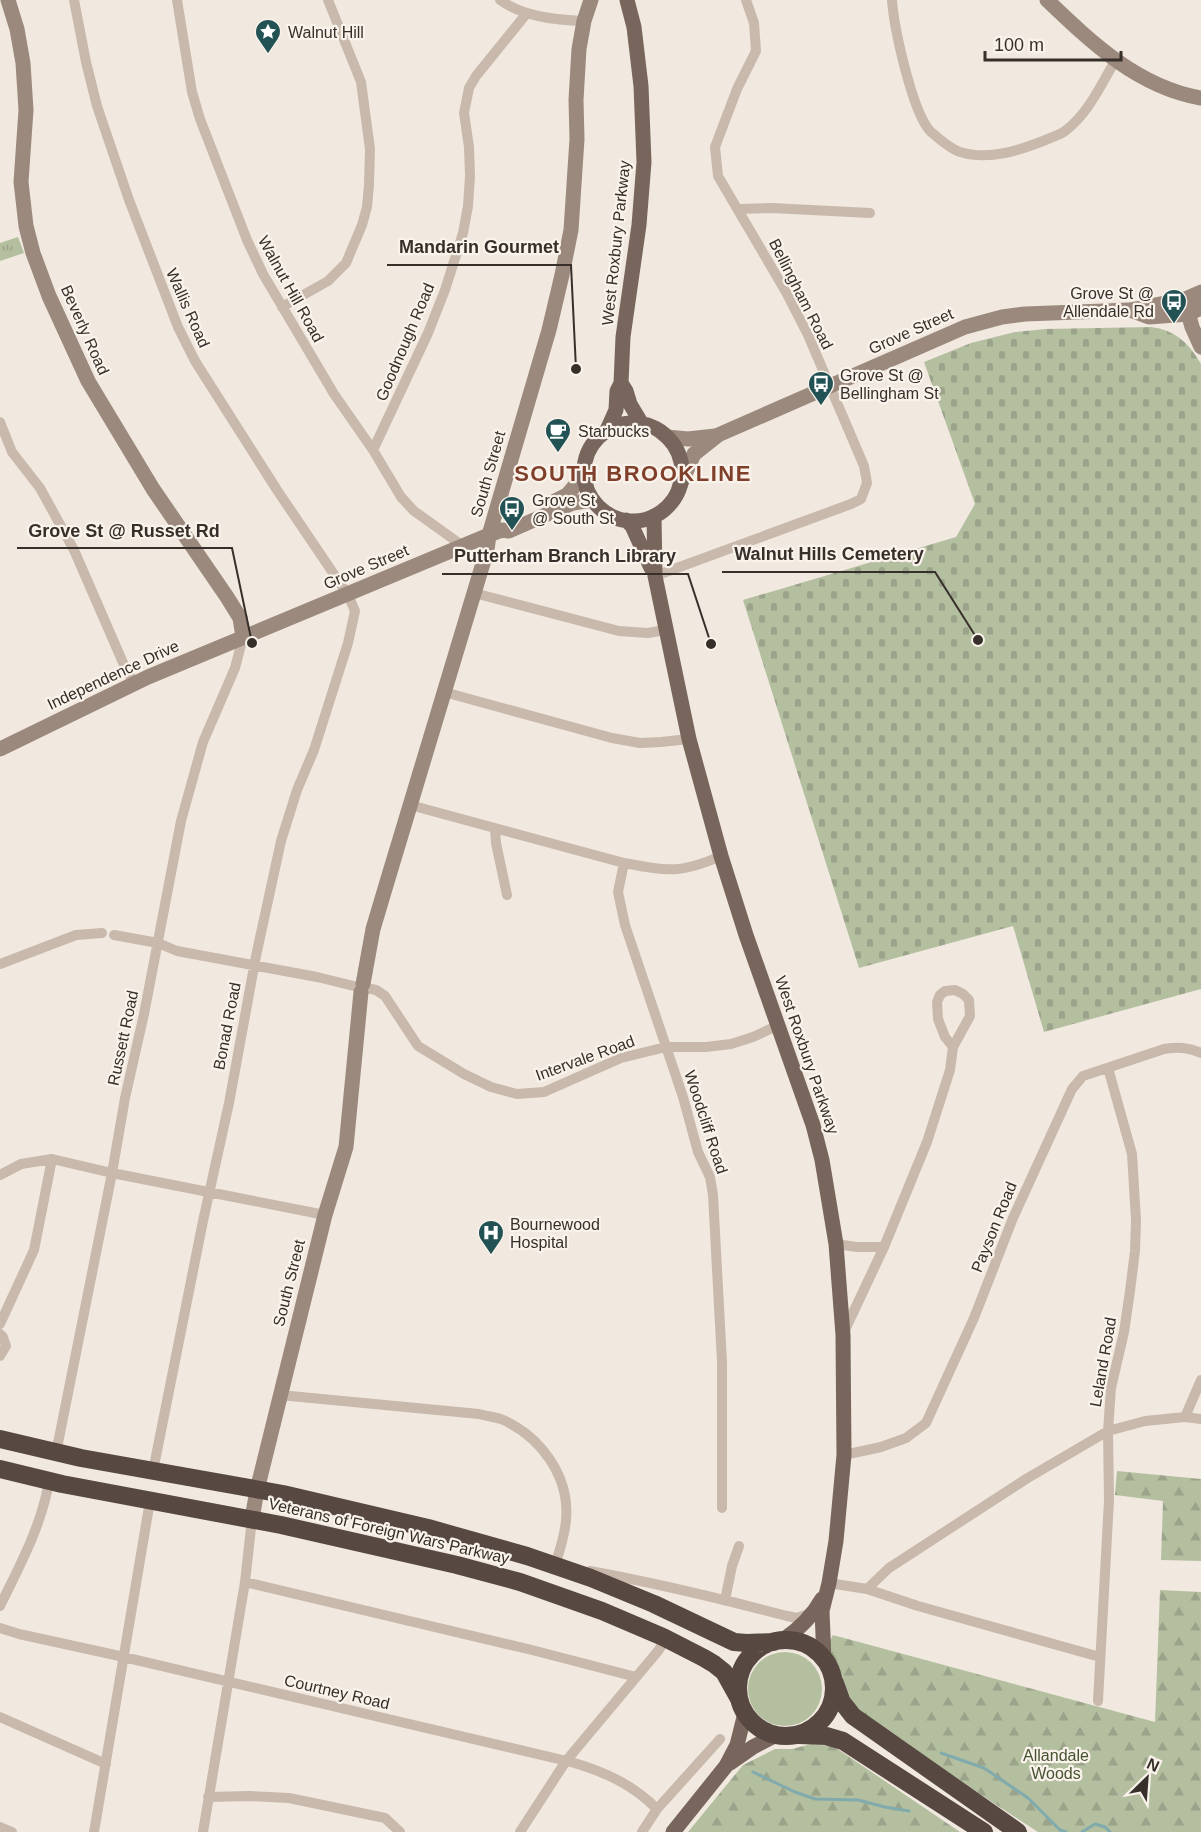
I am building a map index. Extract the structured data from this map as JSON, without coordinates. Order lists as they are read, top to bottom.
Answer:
{
  "streets": {
    "highway": ["Veterans of Foreign Wars Parkway"],
    "main road": ["West Roxbury Parkway"],
    "street": [
      "Walnut Hill Road",
      "Bellingham Road",
      "Wallis Road",
      "Beverly Road",
      "Grove Street",
      "Goodnough Road",
      "South Street",
      "Independence Drive",
      "Bonad Road",
      "Russett Road",
      "Intervale Road",
      "Woodcliff Road",
      "Payson Road",
      "Leland Road",
      "Courtney Road"
    ]
  },
  "crossings": [
    ["West Roxbury Parkway", "Bellingham Road"],
    ["West Roxbury Parkway", "Grove Street"],
    ["West Roxbury Parkway", "Intervale Road"],
    ["West Roxbury Parkway", "Payson Road"],
    ["West Roxbury Parkway", "Veterans of Foreign Wars Parkway"],
    ["Walnut Hill Road", "Grove Street"],
    ["Walnut Hill Road", "Goodnough Road"],
    ["Bellingham Road", "Grove Street"],
    ["Wallis Road", "Grove Street"],
    ["Wallis Road", "Bonad Road"],
    ["Beverly Road", "Grove Street"],
    ["Beverly Road", "Independence Drive"],
    ["Beverly Road", "Russett Road"],
    ["Grove Street", "South Street"],
    ["Grove Street", "Independence Drive"],
    ["Grove Street", "Bonad Road"],
    ["Grove Street", "Russett Road"],
    ["South Street", "Intervale Road"],
    ["South Street", "Veterans of Foreign Wars Parkway"],
    ["South Street", "Courtney Road"],
    ["Independence Drive", "Russett Road"],
    ["Bonad Road", "Veterans of Foreign Wars Parkway"],
    ["Russett Road", "Veterans of Foreign Wars Parkway"],
    ["Intervale Road", "Woodcliff Road"],
    ["Payson Road", "Leland Road"]
  ],
  "districts": ["SOUTH BROOKLINE"],
  "parks": ["Allandale Woods"],
  "places": {
    "place": ["Walnut Hill"],
    "bus stop": ["Grove St @ Allendale Rd", "Grove St @ Bellingham St", "Grove St @ South St"],
    "other": [
      "Mandarin Gourmet",
      "Walnut Hills Cemetery",
      "Grove St @ Russet Rd",
      "Putterham Branch Library"
    ],
    "cafe": ["Starbucks"],
    "hospital": ["Bournewood Hospital"]
  },
  "scale_bar": "100 m",
  "north": "top right"
}
